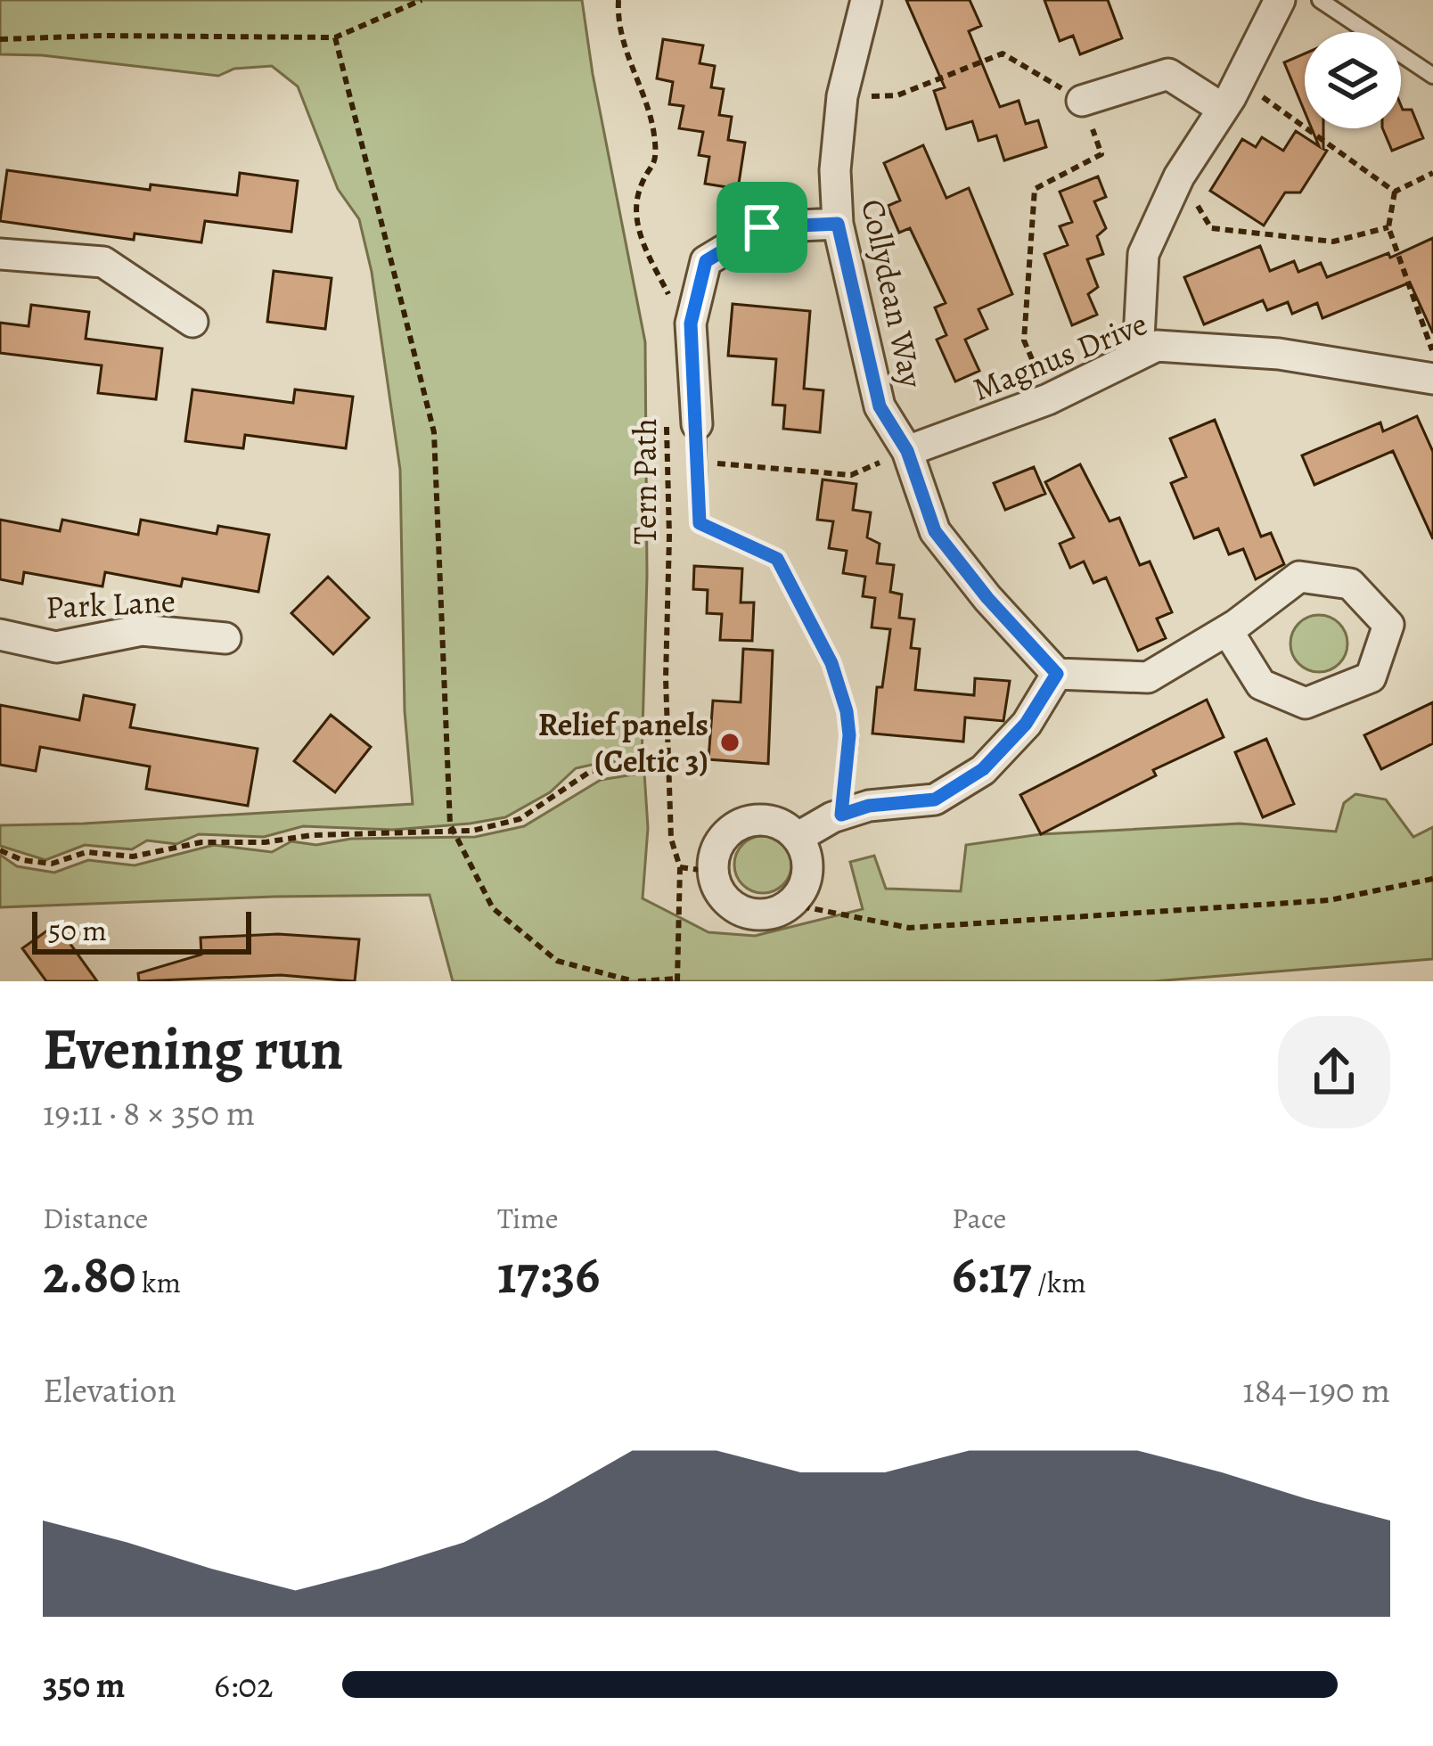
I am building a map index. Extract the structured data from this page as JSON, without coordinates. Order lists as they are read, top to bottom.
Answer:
{
  "streets": {
    "street": ["Collydean Way", "Magnus Drive", "Park Lane"],
    "path": ["Tern Path"]
  },
  "crossings": [
    ["Collydean Way", "Magnus Drive"]
  ],
  "places": ["Relief panels (Celtic 3)"],
  "scale_bar": "50 m",
  "page": {
    "scale": "50 m",
    "heading": ["Evening run", "19:11 · 8 × 350 m"],
    "stats": [
      ["Distance", "2.80 km"],
      ["Time", "17:36"],
      ["Pace", "6:17 /km"]
    ],
    "chart": ["Elevation", "184–190 m"],
    "list": [
      {
        "name": "350 m",
        "note": "6:02"
      }
    ]
  }
}
